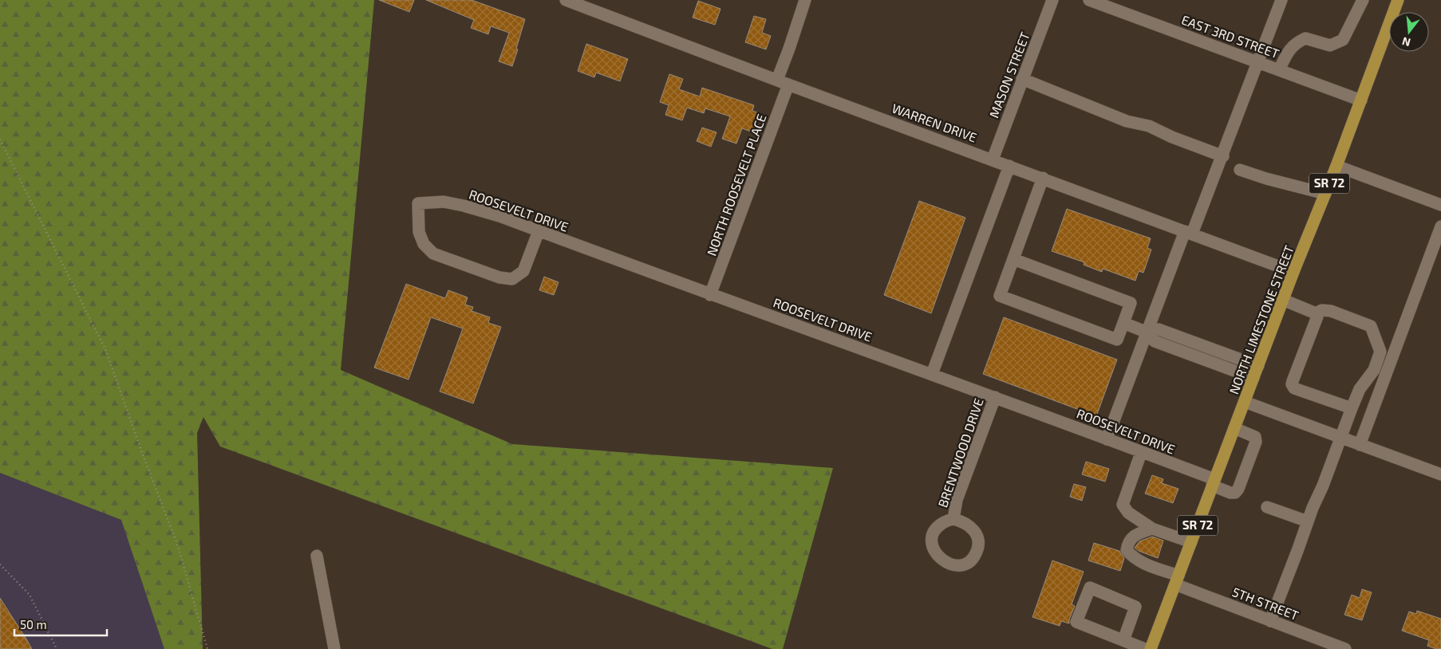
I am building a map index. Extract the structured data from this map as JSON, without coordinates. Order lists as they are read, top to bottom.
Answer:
{
  "streets": {
    "main road": ["SR 72", "NORTH LIMESTONE STREET"],
    "street": [
      "EAST 3RD STREET",
      "MASON STREET",
      "WARREN DRIVE",
      "NORTH ROOSEVELT PLACE",
      "ROOSEVELT DRIVE",
      "BRENTWOOD DRIVE",
      "5TH STREET"
    ]
  },
  "crossings": [
    ["EAST 3RD STREET", "NORTH LIMESTONE STREET"],
    ["MASON STREET", "WARREN DRIVE"],
    ["WARREN DRIVE", "NORTH ROOSEVELT PLACE"],
    ["WARREN DRIVE", "NORTH LIMESTONE STREET"],
    ["NORTH ROOSEVELT PLACE", "ROOSEVELT DRIVE"],
    ["ROOSEVELT DRIVE", "NORTH LIMESTONE STREET"],
    ["ROOSEVELT DRIVE", "BRENTWOOD DRIVE"],
    ["NORTH LIMESTONE STREET", "5TH STREET"]
  ],
  "scale_bar": "50 m",
  "north": "bottom"
}
